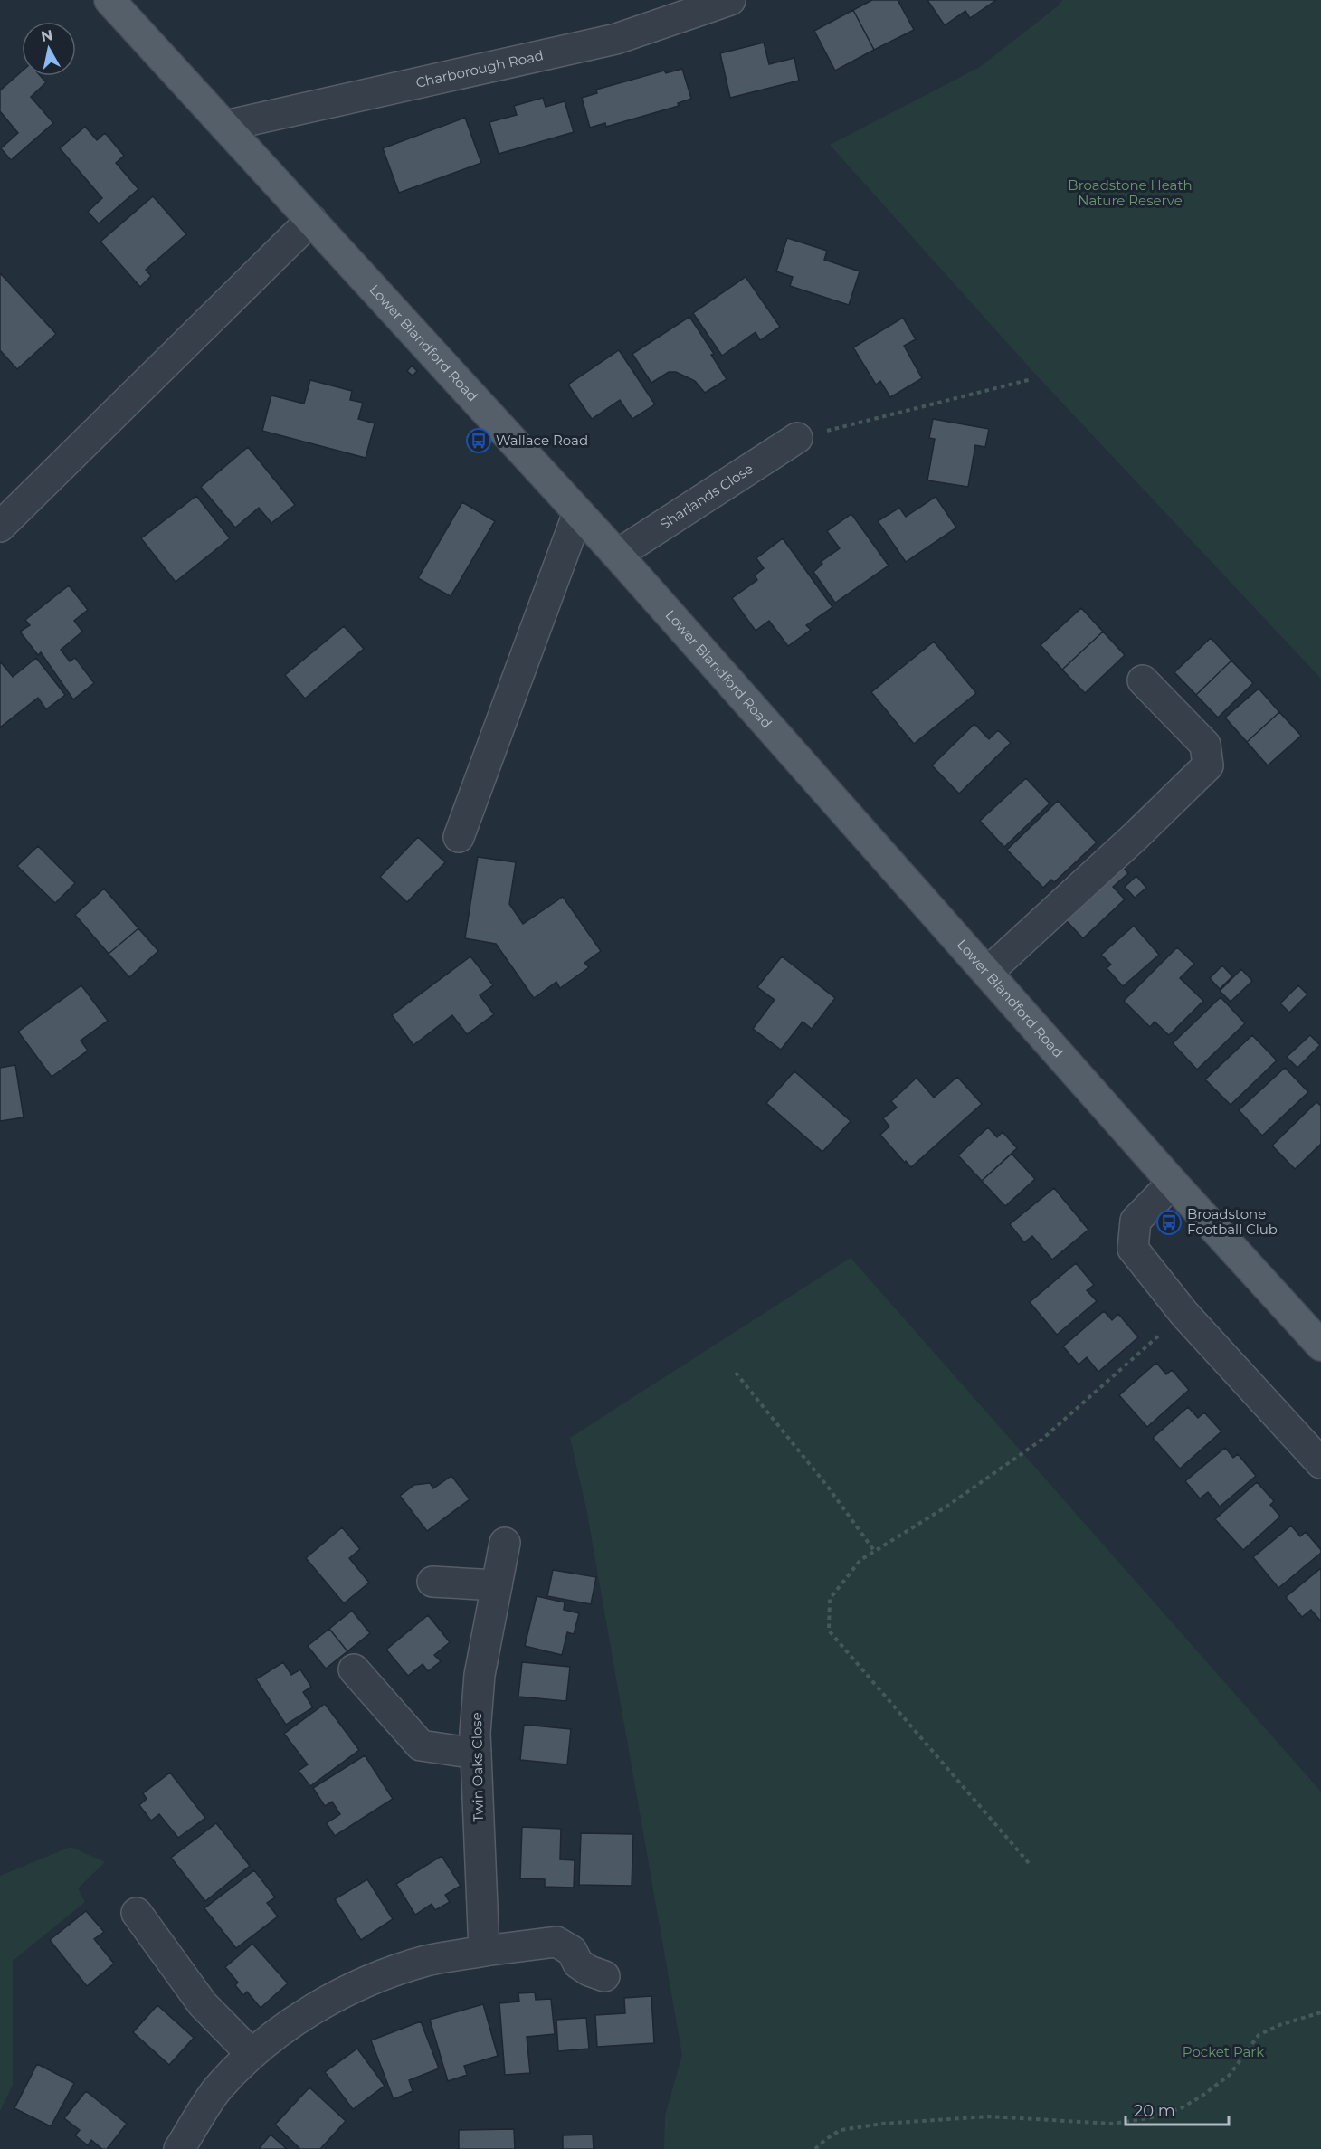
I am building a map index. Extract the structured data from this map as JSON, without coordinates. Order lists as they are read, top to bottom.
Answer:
{
  "streets": {
    "main road": ["Lower Blandford Road"],
    "street": ["Charborough Road", "Sharlands Close", "Twin Oaks Close"]
  },
  "crossings": [
    ["Charborough Road", "Lower Blandford Road"],
    ["Lower Blandford Road", "Sharlands Close"]
  ],
  "parks": ["Broadstone Heath Nature Reserve", "Pocket Park"],
  "places": {
    "bus stop": ["Wallace Road", "Broadstone Football Club"]
  },
  "scale_bar": "20 m",
  "north": "top"
}
